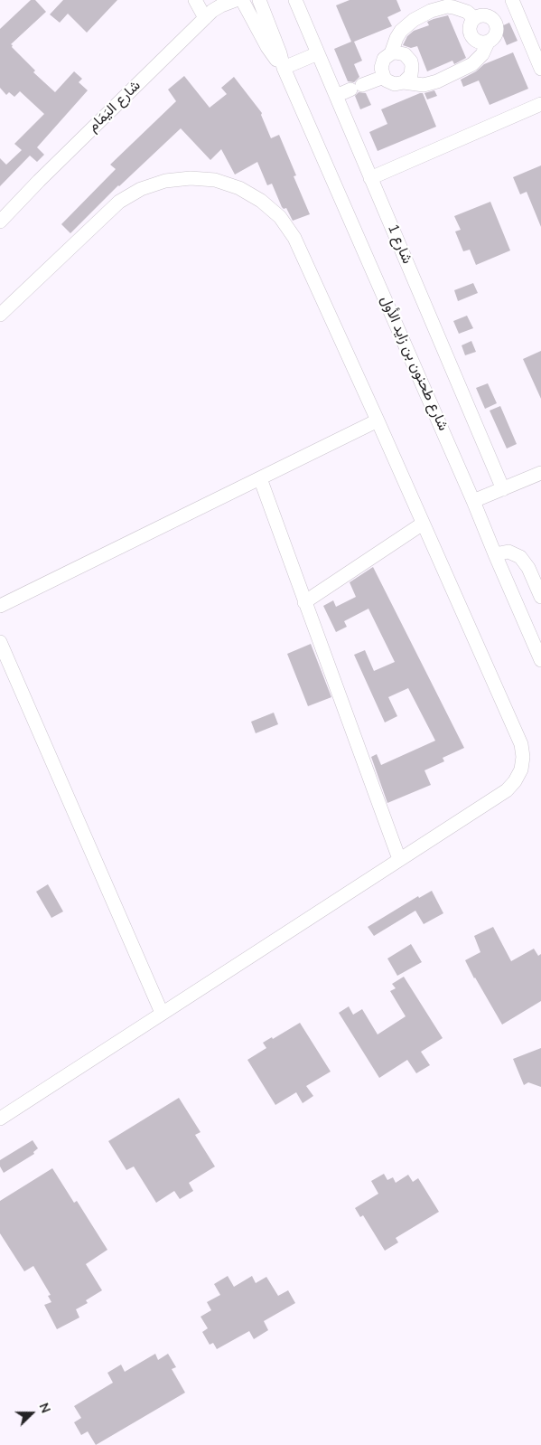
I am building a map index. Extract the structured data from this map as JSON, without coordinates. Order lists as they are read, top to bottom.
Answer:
{
  "streets": {
    "street": ["شارع اليَمَام", "شارع 1", "شارع طحنون بن زايد الأول"]
  },
  "north": "right"
}
